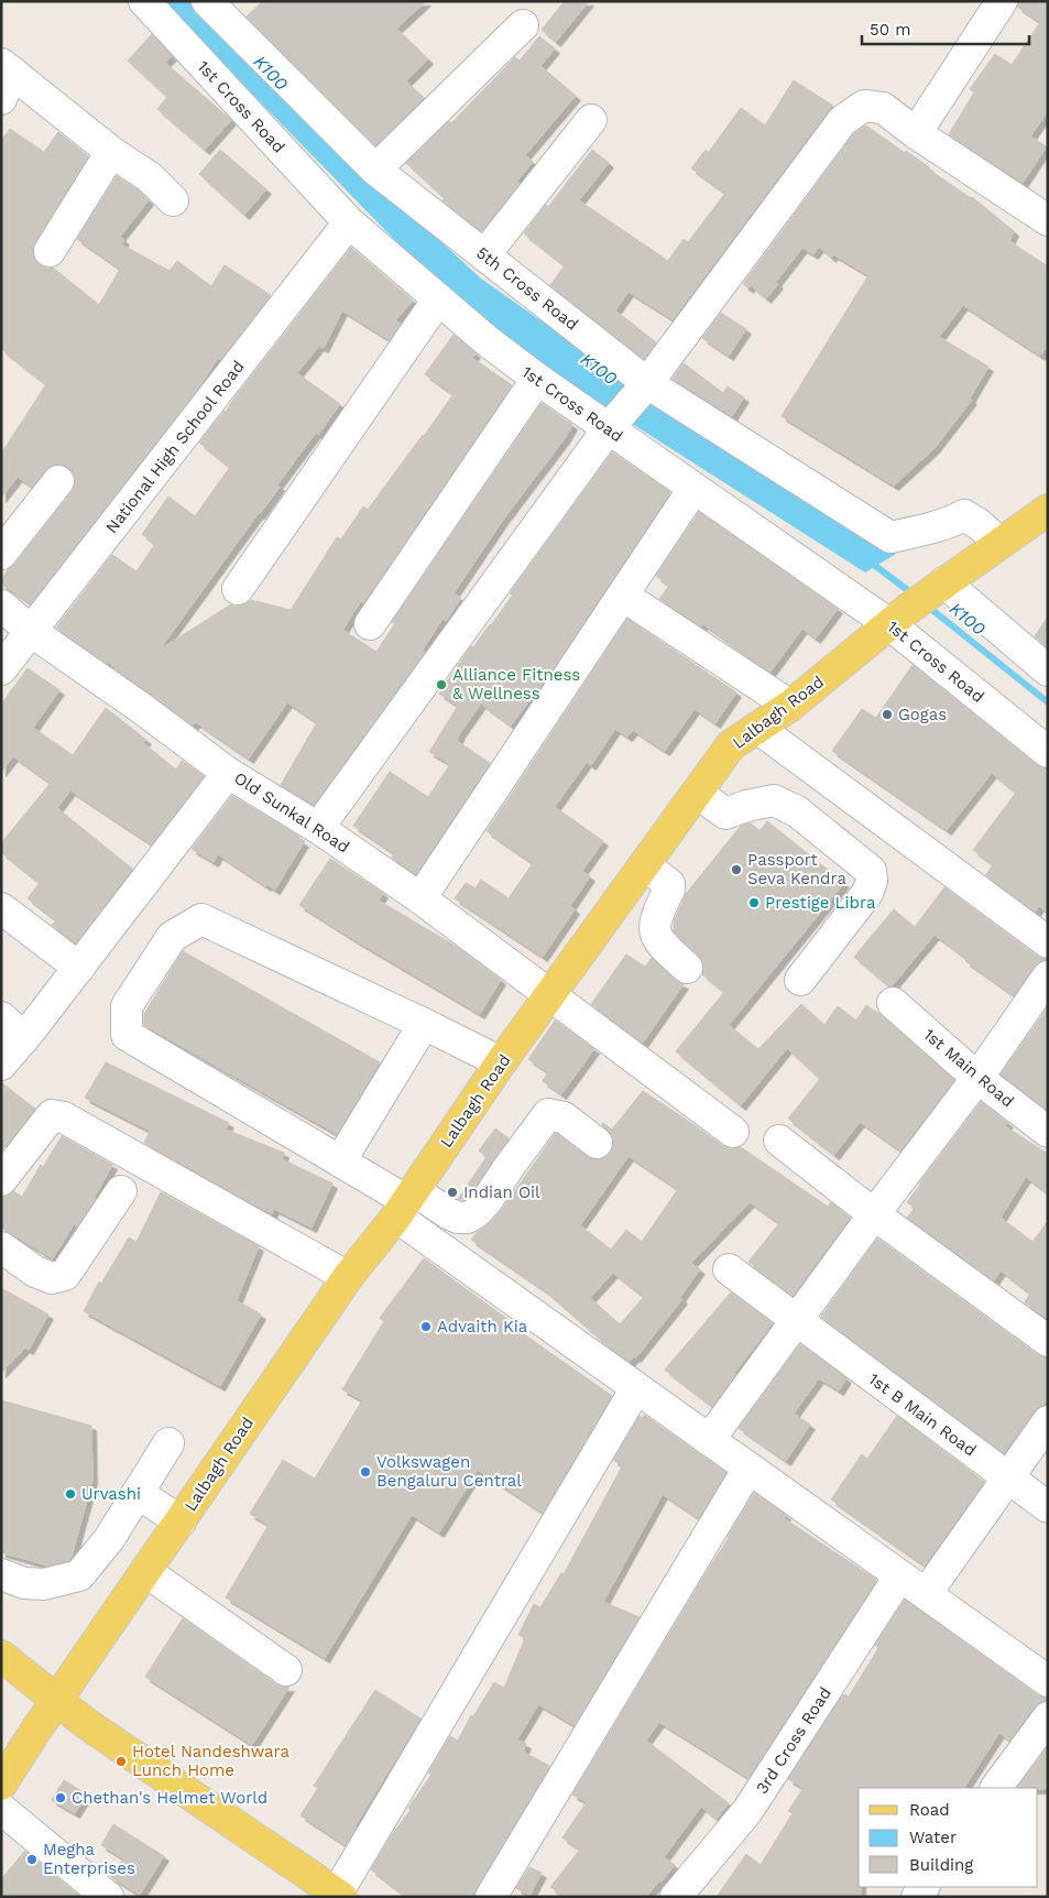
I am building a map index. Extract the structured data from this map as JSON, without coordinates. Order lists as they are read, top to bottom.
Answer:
{
  "streets": {
    "main road": ["Lalbagh Road"],
    "street": [
      "1st Cross Road",
      "5th Cross Road",
      "National High School Road",
      "Old Sunkal Road",
      "1st Main Road",
      "1st B Main Road",
      "3rd Cross Road"
    ]
  },
  "crossings": [
    ["1st Cross Road", "National High School Road"],
    ["1st Cross Road", "Lalbagh Road"],
    ["5th Cross Road", "Lalbagh Road"],
    ["National High School Road", "Old Sunkal Road"],
    ["Lalbagh Road", "Old Sunkal Road"]
  ],
  "water": ["K100"],
  "places": [
    "Alliance Fitness & Wellness",
    "Gogas",
    "Passport Seva Kendra",
    "Prestige Libra",
    "Indian Oil",
    "Advaith Kia",
    "Volkswagen Bengaluru Central",
    "Urvashi",
    "Hotel Nandeshwara Lunch Home",
    "Chethan's Helmet World",
    "Megha Enterprises"
  ],
  "legend": ["Road", "Water", "Building"],
  "scale_bar": "50 m"
}
